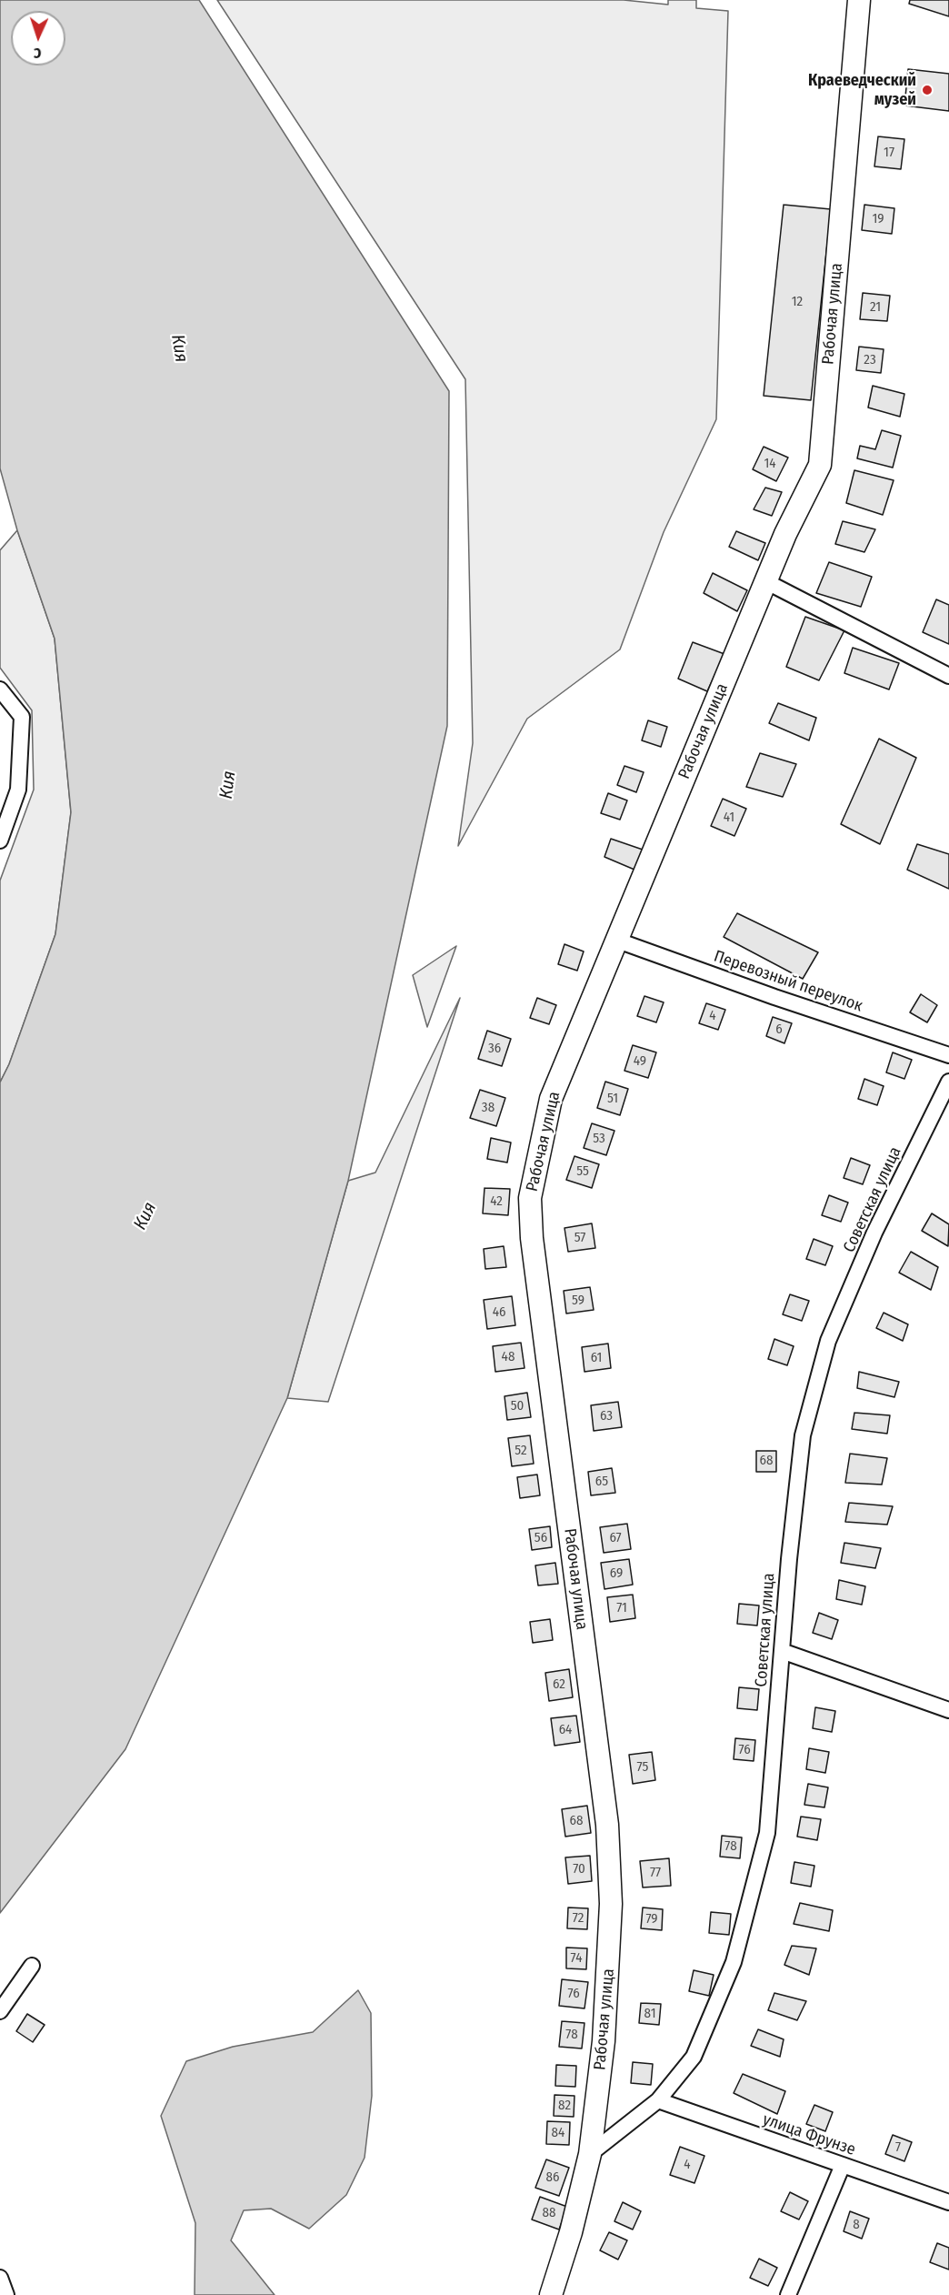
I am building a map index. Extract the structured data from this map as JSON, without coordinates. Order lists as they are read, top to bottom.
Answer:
{
  "streets": {
    "main road": ["Рабочая улица"],
    "street": ["Перевозный переулок", "Советская улица", "улица Фрунзе"]
  },
  "crossings": [
    ["Рабочая улица", "Перевозный переулок"],
    ["Рабочая улица", "Советская улица"],
    ["Советская улица", "улица Фрунзе"]
  ],
  "water": ["Кия"],
  "places": ["Краеведческий музей"],
  "house_numbers": [
    "17",
    "19",
    "12",
    "21",
    "23",
    "14",
    "41",
    "4",
    "6",
    "36",
    "49",
    "51",
    "38",
    "53",
    "55",
    "42",
    "57",
    "59",
    "46",
    "48",
    "61",
    "50",
    "63",
    "52",
    "68",
    "65",
    "56",
    "67",
    "69",
    "71",
    "62",
    "64",
    "76",
    "75",
    "68",
    "78",
    "70",
    "77",
    "72",
    "79",
    "74",
    "76",
    "81",
    "78",
    "82",
    "84",
    "7",
    "4",
    "86",
    "88",
    "8"
  ],
  "north": "bottom"
}
